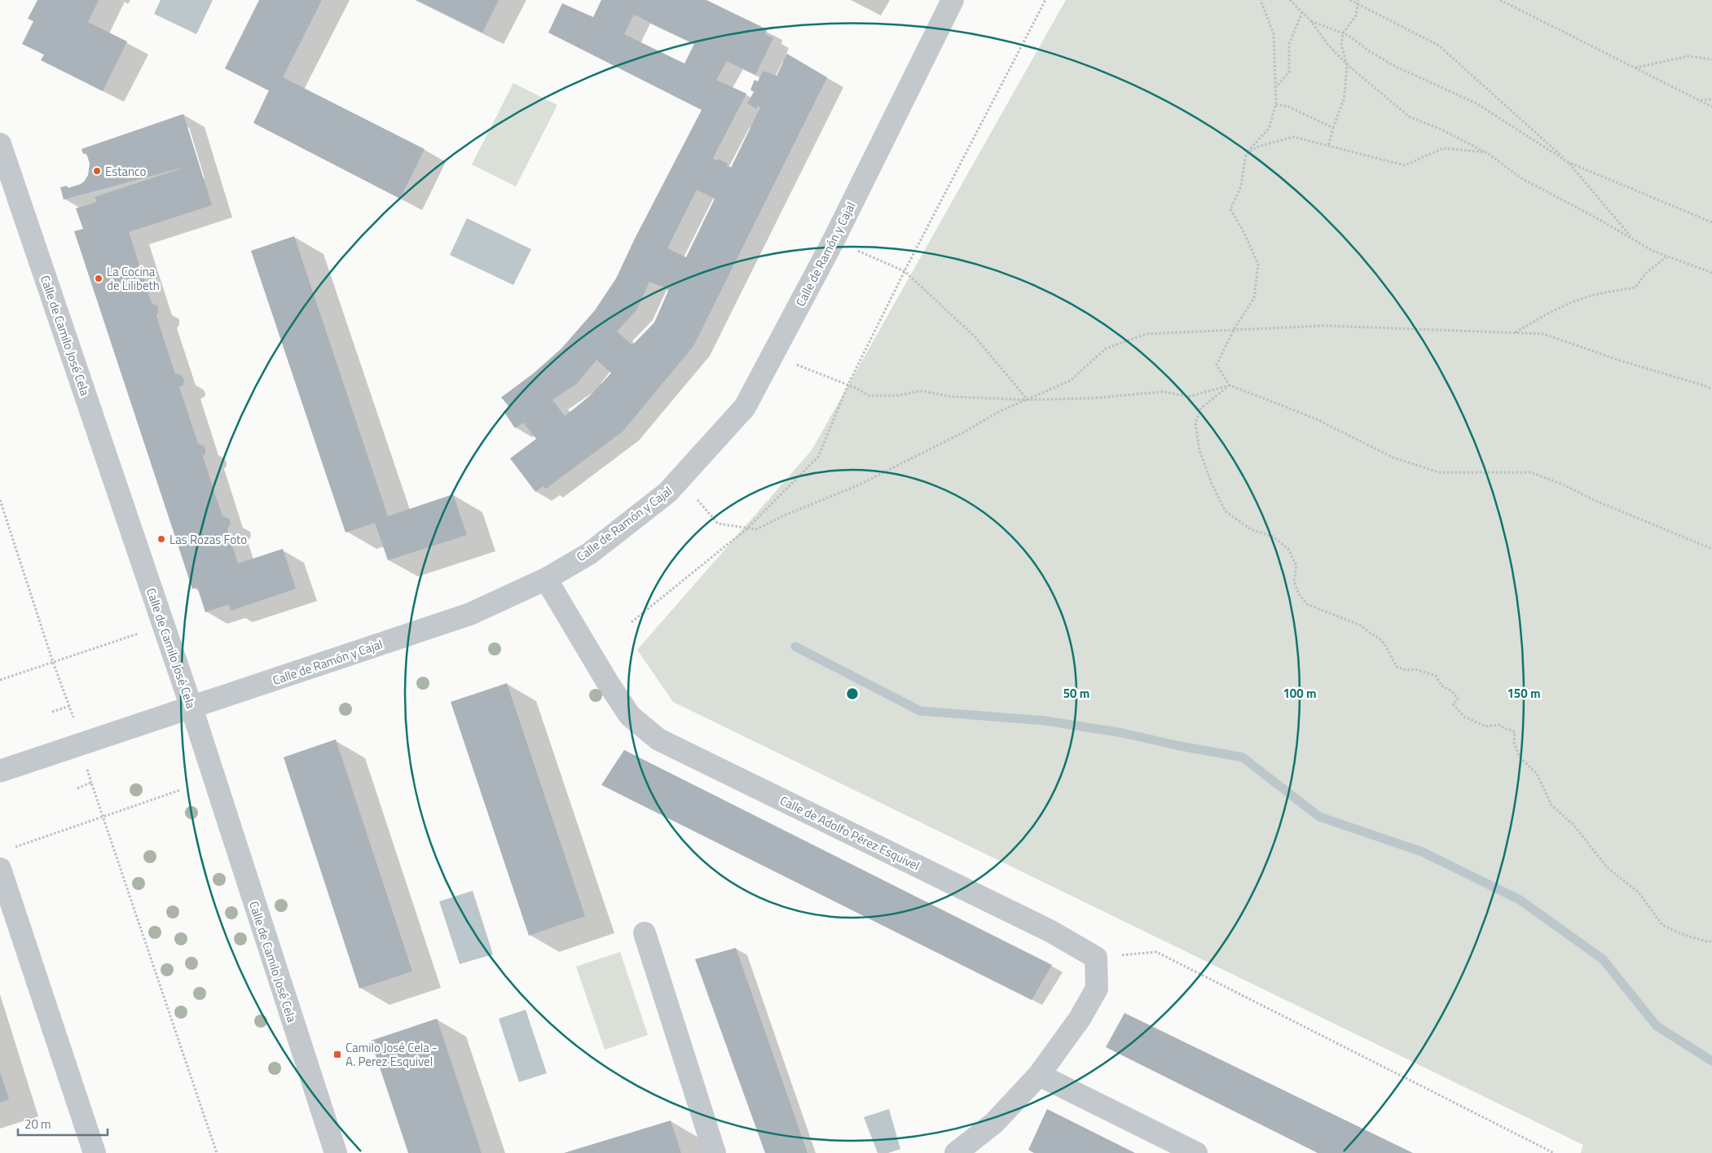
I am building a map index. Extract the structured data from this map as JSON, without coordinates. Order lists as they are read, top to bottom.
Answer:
{
  "streets": {
    "street": ["Calle de Ramón y Cajal", "Calle de Camilo José Cela", "Calle de Adolfo Pérez Esquivel"]
  },
  "crossings": [
    ["Calle de Ramón y Cajal", "Calle de Camilo José Cela"],
    ["Calle de Ramón y Cajal", "Calle de Adolfo Pérez Esquivel"]
  ],
  "places": {
    "other": ["Estanco", "La Cocina de Lilibeth", "Las Rozas Foto"],
    "transit": ["Camilo José Cela - A. Perez Esquivel"]
  },
  "scale_bar": "20 m",
  "rings": ["50 m", "100 m", "150 m"]
}
